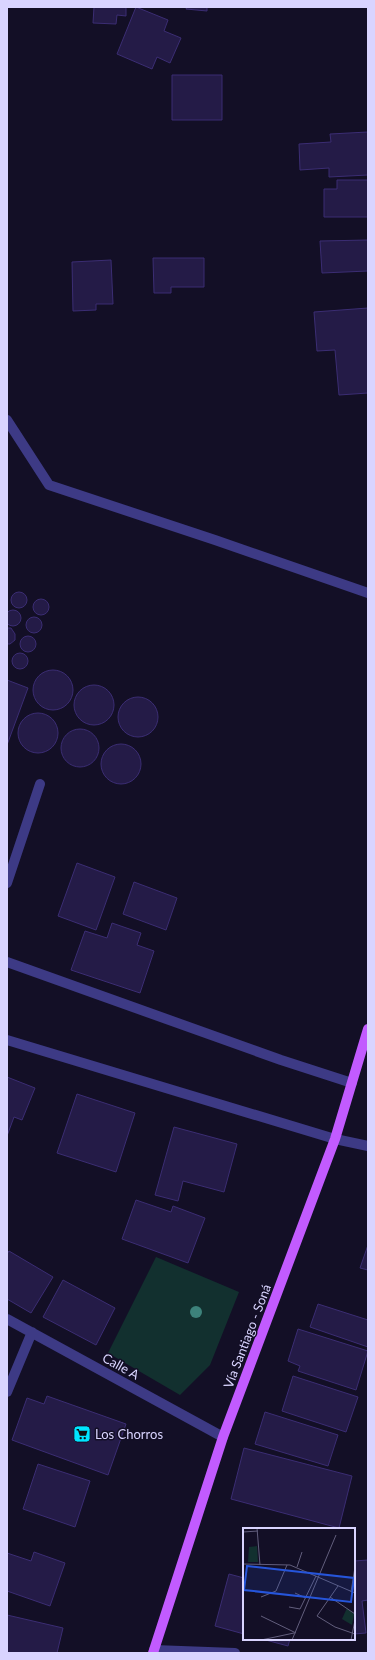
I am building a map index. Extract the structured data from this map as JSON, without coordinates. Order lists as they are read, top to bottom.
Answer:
{
  "streets": {
    "main road": ["Vía Santiago - Soná"],
    "street": ["Calle A"]
  },
  "crossings": [
    ["Vía Santiago - Soná", "Calle A"]
  ],
  "places": {
    "supermarket": ["Los Chorros"]
  }
}
